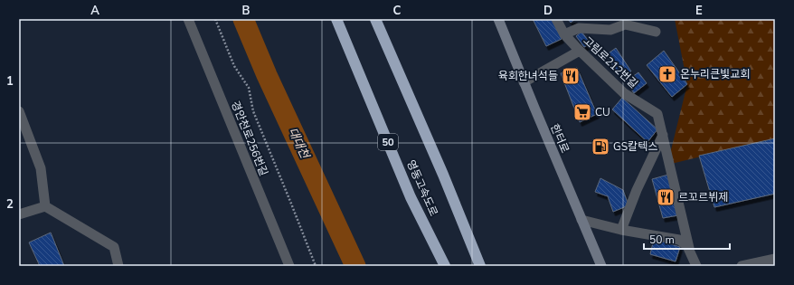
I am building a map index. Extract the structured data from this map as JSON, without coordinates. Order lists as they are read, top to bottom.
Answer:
{
  "streets": {
    "highway": ["50", "영동고속도로"],
    "main road": ["한터로"],
    "street": ["고림로212번길", "경안천로256번길"]
  },
  "water": ["대대천"],
  "places": {
    "church": ["온누리큰빛교회"],
    "restaurant": ["육회한녀석들", "르꼬르뷔제"],
    "supermarket": ["CU"],
    "fuel station": ["GS칼텍스"]
  },
  "scale_bar": "50 m",
  "grid": {
    "columns": [
      "A",
      "B",
      "C",
      "D",
      "E"
    ],
    "rows": ["1", "2"]
  }
}
